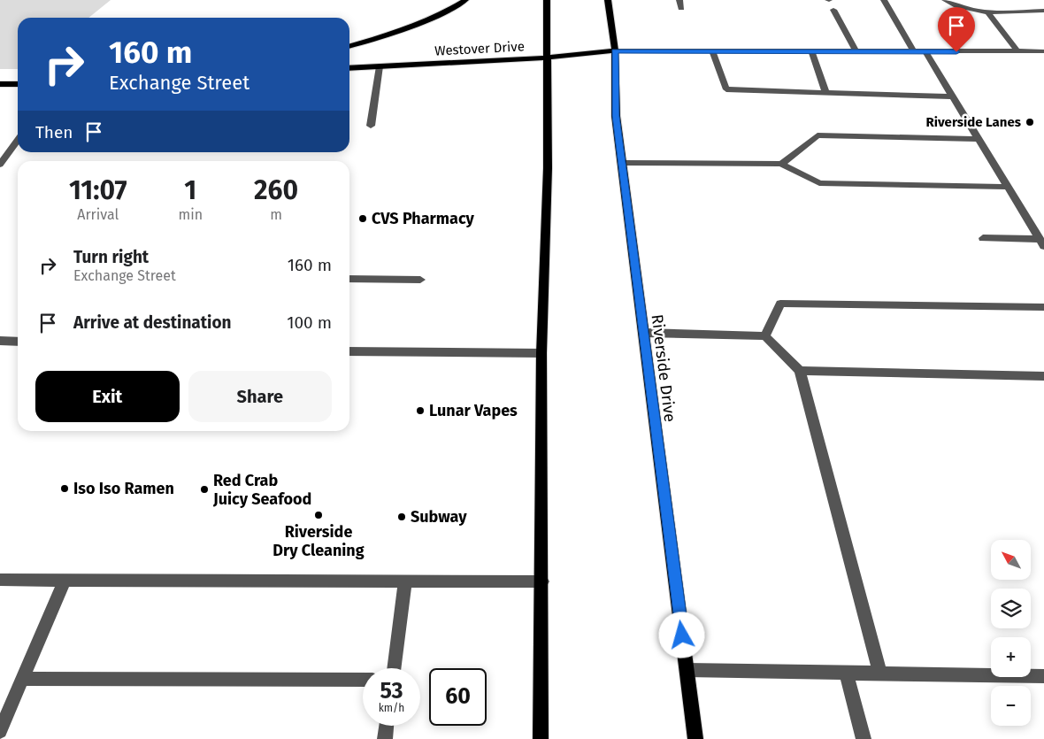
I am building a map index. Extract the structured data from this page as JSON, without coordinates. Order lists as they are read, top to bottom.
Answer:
{
  "streets": {
    "main road": ["Westover Drive", "Riverside Drive"]
  },
  "crossings": [
    ["Westover Drive", "Riverside Drive"]
  ],
  "places": [
    "Riverside Lanes",
    "CVS Pharmacy",
    "Lunar Vapes",
    "Iso Iso Ramen",
    "Red Crab Juicy Seafood",
    "Riverside Dry Cleaning",
    "Subway"
  ],
  "north": "top left",
  "page": {
    "turn": ["160 m", "Exchange Street"],
    "then": "Then",
    "eta": [
      "11:07",
      "Arrival",
      "1",
      "min",
      "260",
      "m"
    ],
    "list": [
      {
        "name": "Turn right",
        "note": "Exchange Street",
        "value": "160 m"
      },
      {
        "name": "Arrive at destination",
        "value": "100 m"
      }
    ],
    "buttons": ["Exit", "Share"],
    "map_buttons": ["+", "−"],
    "speed": "53 km/h",
    "limit": "60"
  }
}
